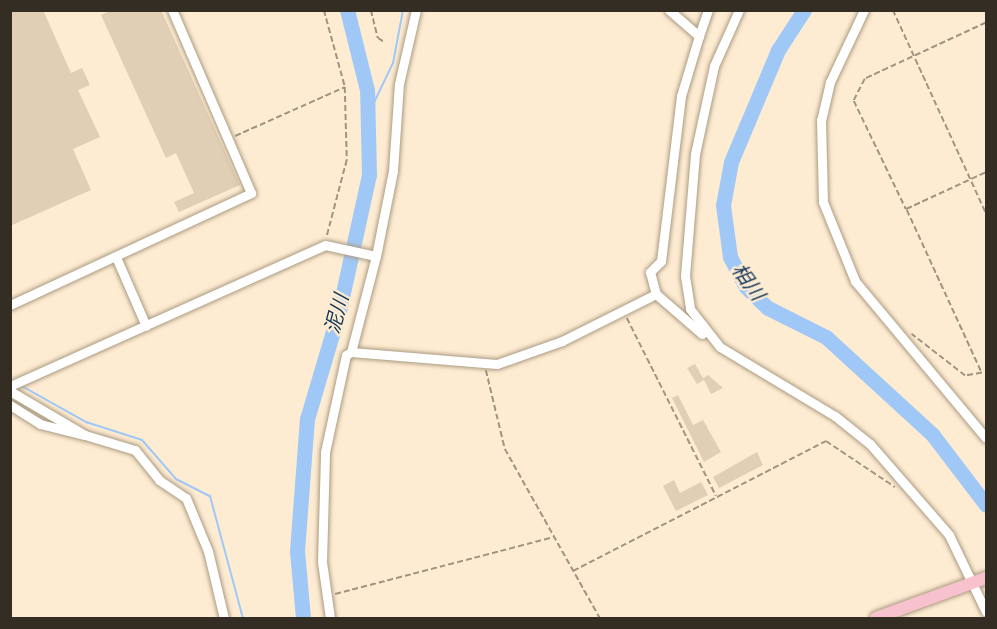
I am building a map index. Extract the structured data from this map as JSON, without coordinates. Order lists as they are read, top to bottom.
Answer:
{
  "water": ["相川", "泥川"]
}
